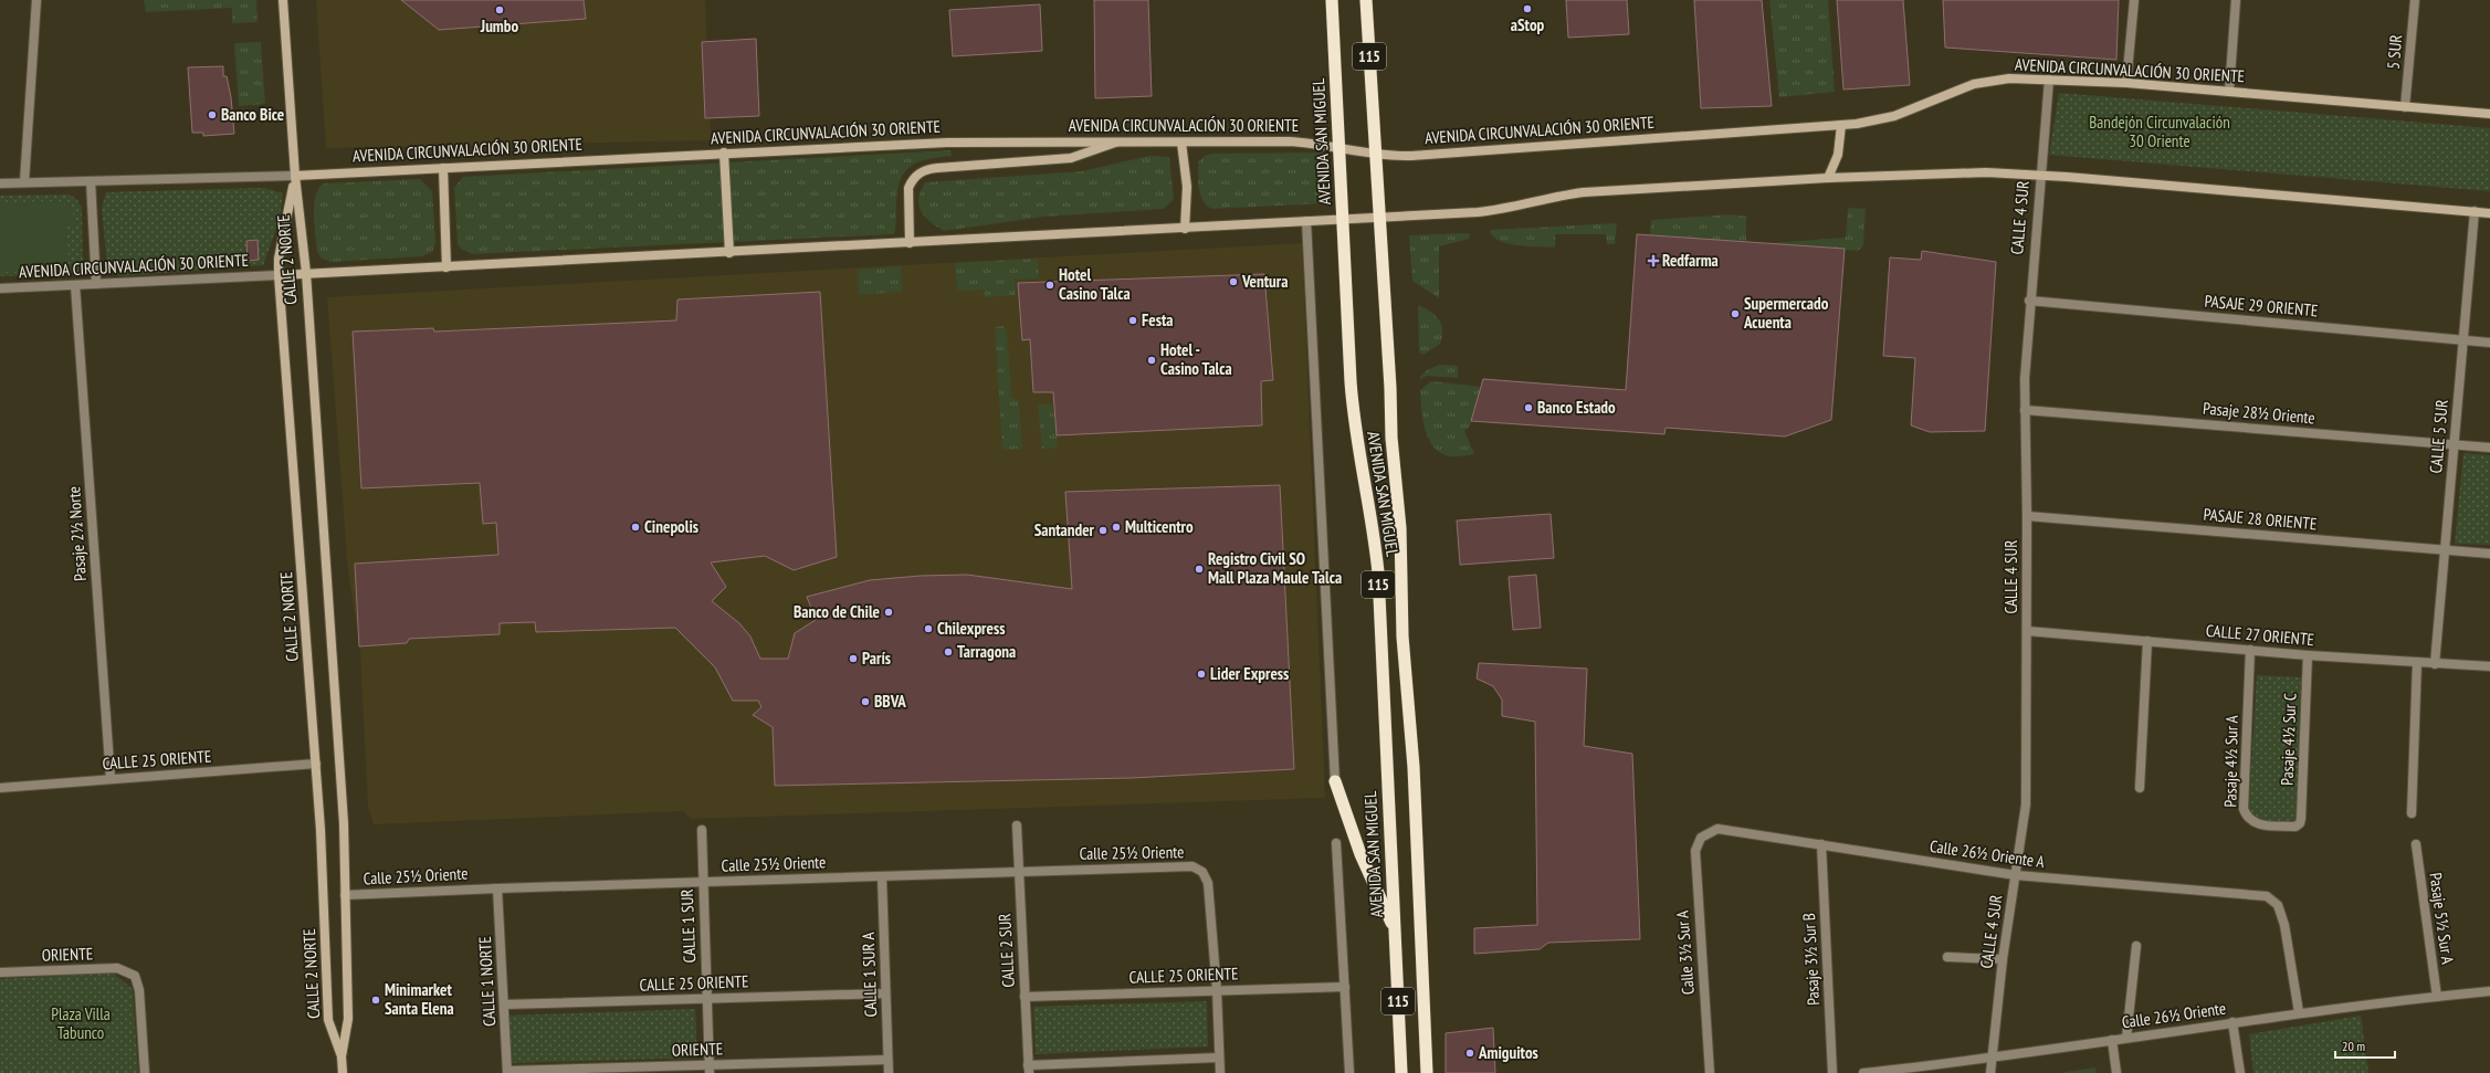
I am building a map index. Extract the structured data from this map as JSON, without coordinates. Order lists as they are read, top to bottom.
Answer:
{
  "streets": {
    "highway": ["115", "AVENIDA SAN MIGUEL"],
    "main road": ["AVENIDA CIRCUNVALACIÓN 30 ORIENTE", "CALLE 2 NORTE"],
    "street": [
      "5 SUR",
      "CALLE 4 SUR",
      "PASAJE 29 ORIENTE",
      "Pasaje 28½ Oriente",
      "CALLE 5 SUR",
      "PASAJE 28 ORIENTE",
      "Pasaje 2½ Norte",
      "CALLE 27 ORIENTE",
      "Pasaje 4½ Sur C",
      "CALLE 25 ORIENTE",
      "Pasaje 4½ Sur A",
      "Calle 25½ Oriente",
      "Calle 26½ Oriente A",
      "Pasaje 5½ Sur A",
      "CALLE 1 SUR",
      "CALLE 2 SUR",
      "Calle 3½ Sur A",
      "ORIENTE",
      "Pasaje 3½ Sur B",
      "CALLE 1 SUR A",
      "CALLE 1 NORTE",
      "Calle 26½ Oriente"
    ]
  },
  "crossings": [
    ["5 SUR", "AVENIDA CIRCUNVALACIÓN 30 ORIENTE"],
    ["AVENIDA CIRCUNVALACIÓN 30 ORIENTE", "AVENIDA SAN MIGUEL"],
    ["AVENIDA CIRCUNVALACIÓN 30 ORIENTE", "CALLE 4 SUR"],
    ["AVENIDA CIRCUNVALACIÓN 30 ORIENTE", "CALLE 2 NORTE"],
    ["AVENIDA CIRCUNVALACIÓN 30 ORIENTE", "CALLE 5 SUR"],
    ["AVENIDA CIRCUNVALACIÓN 30 ORIENTE", "Pasaje 2½ Norte"],
    ["CALLE 4 SUR", "PASAJE 29 ORIENTE"],
    ["CALLE 4 SUR", "Pasaje 28½ Oriente"],
    ["CALLE 4 SUR", "PASAJE 28 ORIENTE"],
    ["CALLE 4 SUR", "CALLE 27 ORIENTE"],
    ["CALLE 4 SUR", "Calle 26½ Oriente A"],
    ["CALLE 4 SUR", "Calle 26½ Oriente"],
    ["CALLE 2 NORTE", "CALLE 25 ORIENTE"],
    ["CALLE 2 NORTE", "Calle 25½ Oriente"],
    ["PASAJE 29 ORIENTE", "CALLE 5 SUR"],
    ["Pasaje 28½ Oriente", "CALLE 5 SUR"],
    ["CALLE 5 SUR", "PASAJE 28 ORIENTE"],
    ["CALLE 5 SUR", "CALLE 27 ORIENTE"],
    ["Pasaje 2½ Norte", "CALLE 25 ORIENTE"],
    ["CALLE 27 ORIENTE", "Pasaje 4½ Sur C"],
    ["CALLE 27 ORIENTE", "Pasaje 4½ Sur A"],
    ["Pasaje 4½ Sur C", "Pasaje 4½ Sur A"],
    ["CALLE 25 ORIENTE", "Calle 25½ Oriente"],
    ["CALLE 25 ORIENTE", "CALLE 1 SUR"],
    ["CALLE 25 ORIENTE", "CALLE 2 SUR"],
    ["CALLE 25 ORIENTE", "CALLE 1 SUR A"],
    ["CALLE 25 ORIENTE", "CALLE 1 NORTE"],
    ["Calle 25½ Oriente", "CALLE 1 SUR"],
    ["Calle 25½ Oriente", "CALLE 2 SUR"],
    ["Calle 25½ Oriente", "CALLE 1 SUR A"],
    ["Calle 25½ Oriente", "CALLE 1 NORTE"],
    ["Calle 26½ Oriente A", "Calle 3½ Sur A"],
    ["Calle 26½ Oriente A", "Pasaje 3½ Sur B"],
    ["Calle 26½ Oriente A", "Calle 26½ Oriente"],
    ["Pasaje 5½ Sur A", "Calle 26½ Oriente"],
    ["CALLE 1 SUR", "ORIENTE"],
    ["ORIENTE", "CALLE 1 SUR A"],
    ["ORIENTE", "CALLE 1 NORTE"]
  ],
  "parks": ["Bandejón Circunvalación 30 Oriente", "Plaza Villa Tabunco"],
  "places": {
    "other": [
      "aStop",
      "Jumbo",
      "Banco Bice",
      "Ventura",
      "Hotel Casino Talca",
      "Supermercado Acuenta",
      "Festa",
      "Hotel - Casino Talca",
      "Banco Estado",
      "Cinepolis",
      "Multicentro",
      "Santander",
      "Registro Civil SO Mall Plaza Maule Talca",
      "Banco de Chile",
      "Chilexpress",
      "Tarragona",
      "París",
      "Lider Express",
      "BBVA",
      "Minimarket Santa Elena",
      "Amiguitos"
    ],
    "health": ["Redfarma"]
  },
  "scale_bar": "20 m"
}
